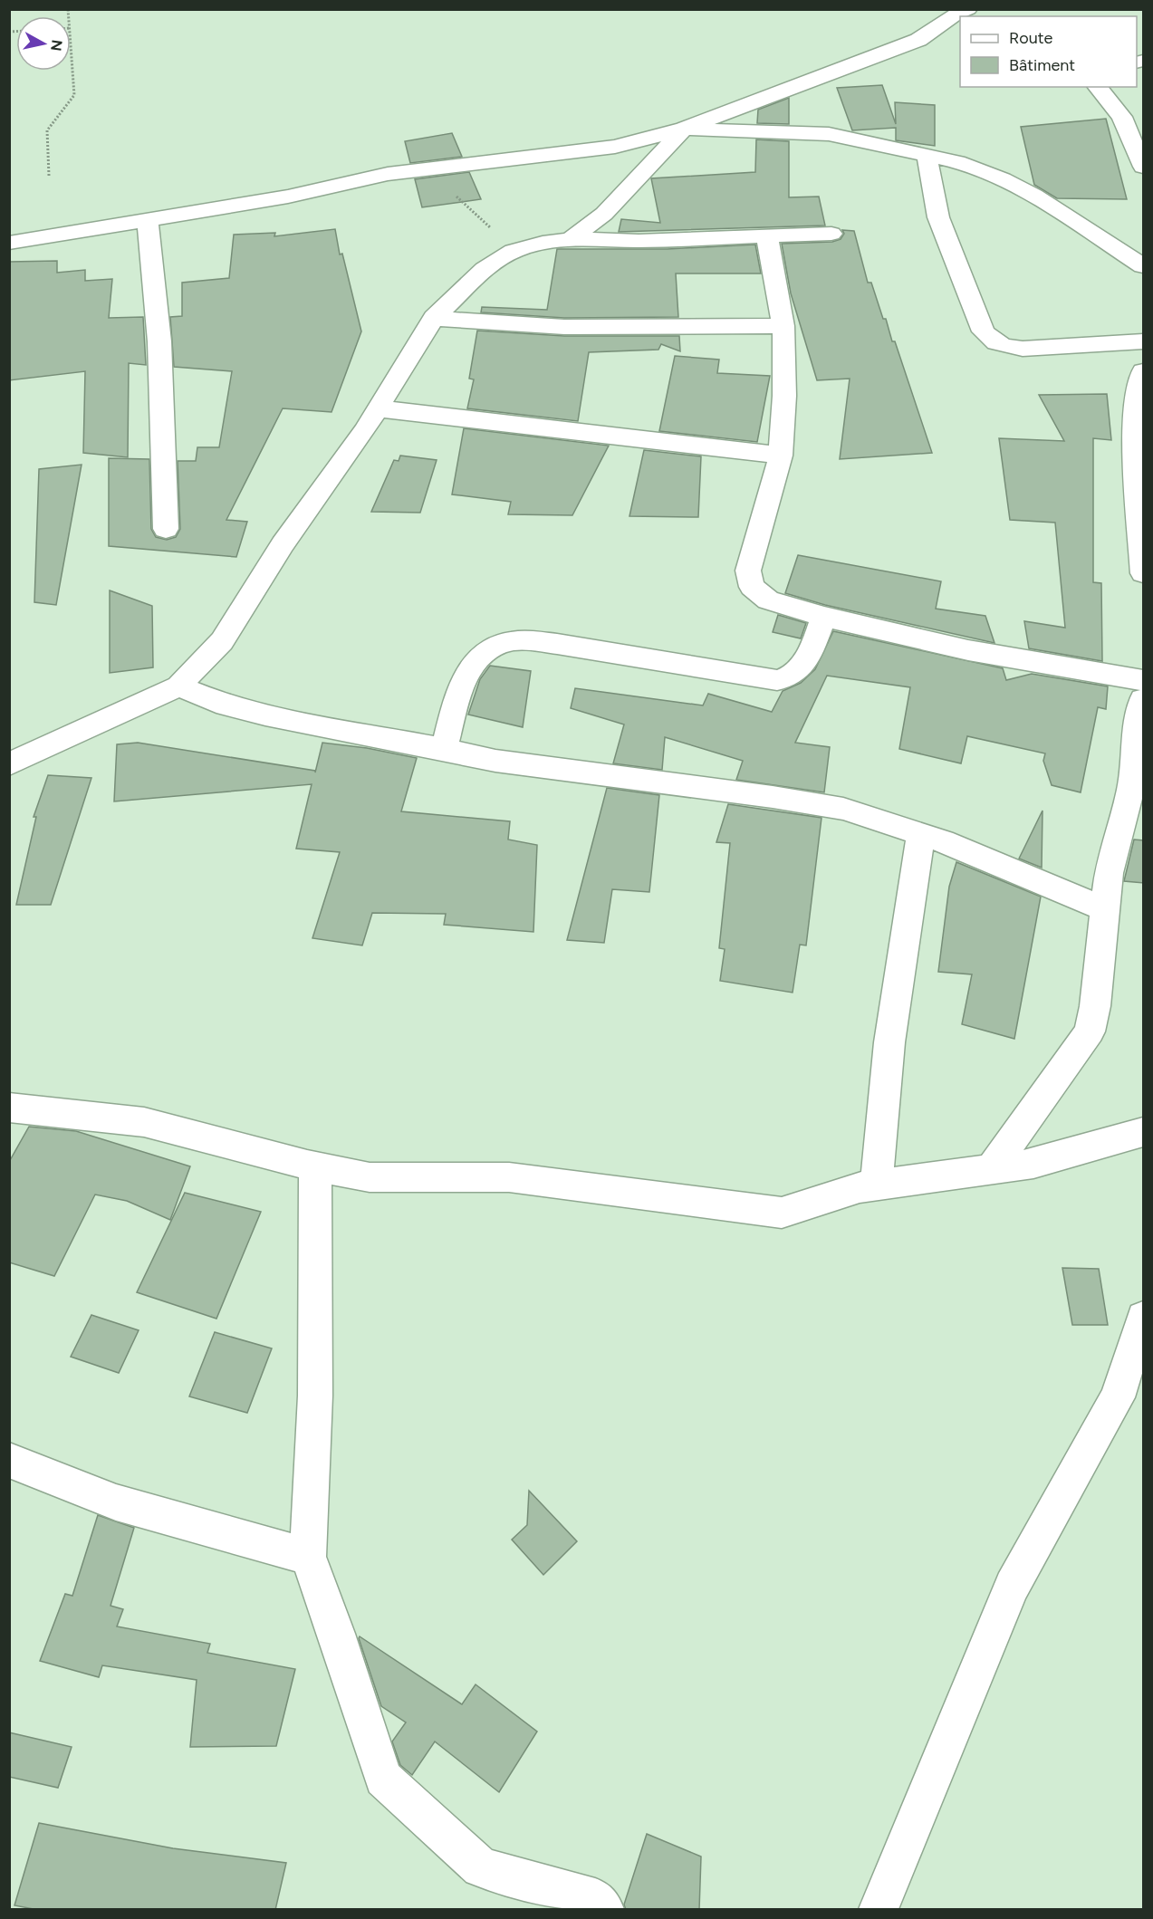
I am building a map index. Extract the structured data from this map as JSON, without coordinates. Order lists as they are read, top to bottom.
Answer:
{
  "legend": ["Route", "Bâtiment"],
  "north": "right"
}
